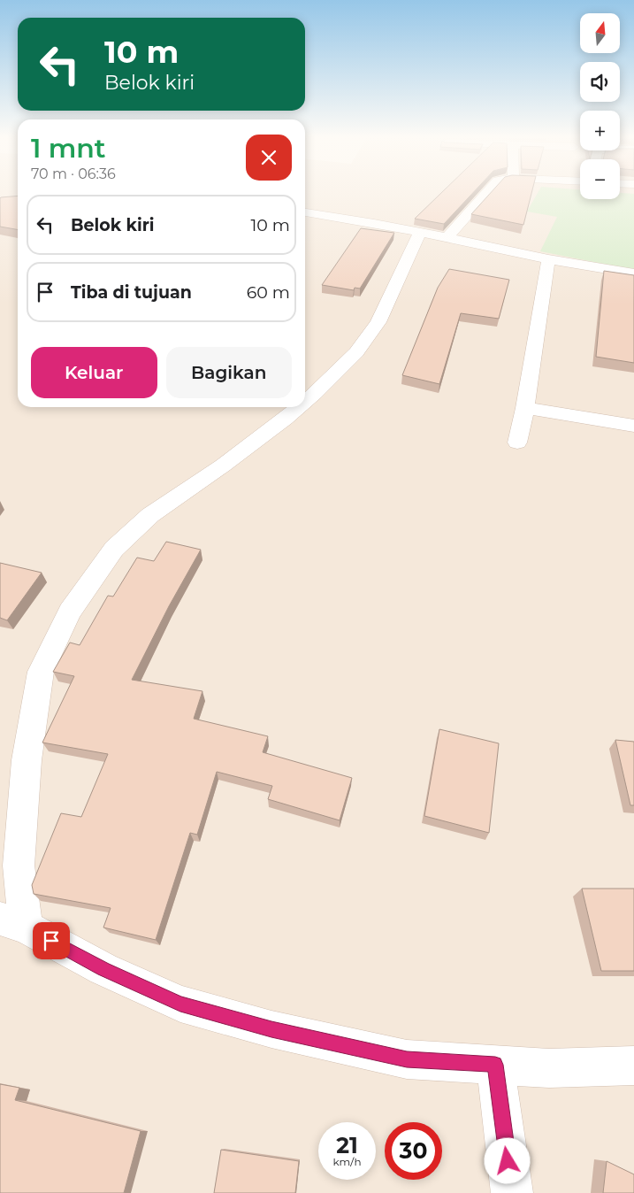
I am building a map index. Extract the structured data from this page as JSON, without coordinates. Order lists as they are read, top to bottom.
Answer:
{
  "north": "top",
  "page": {
    "map_buttons": ["+", "−"],
    "turn": ["10 m", "Belok kiri"],
    "heading": ["1 mnt", "70 m · 06:36"],
    "list": [
      {
        "name": "Belok kiri",
        "value": "10 m"
      },
      {
        "name": "Tiba di tujuan",
        "value": "60 m"
      }
    ],
    "buttons": ["Keluar", "Bagikan"],
    "speed": "21 km/h",
    "limit": "30"
  }
}
